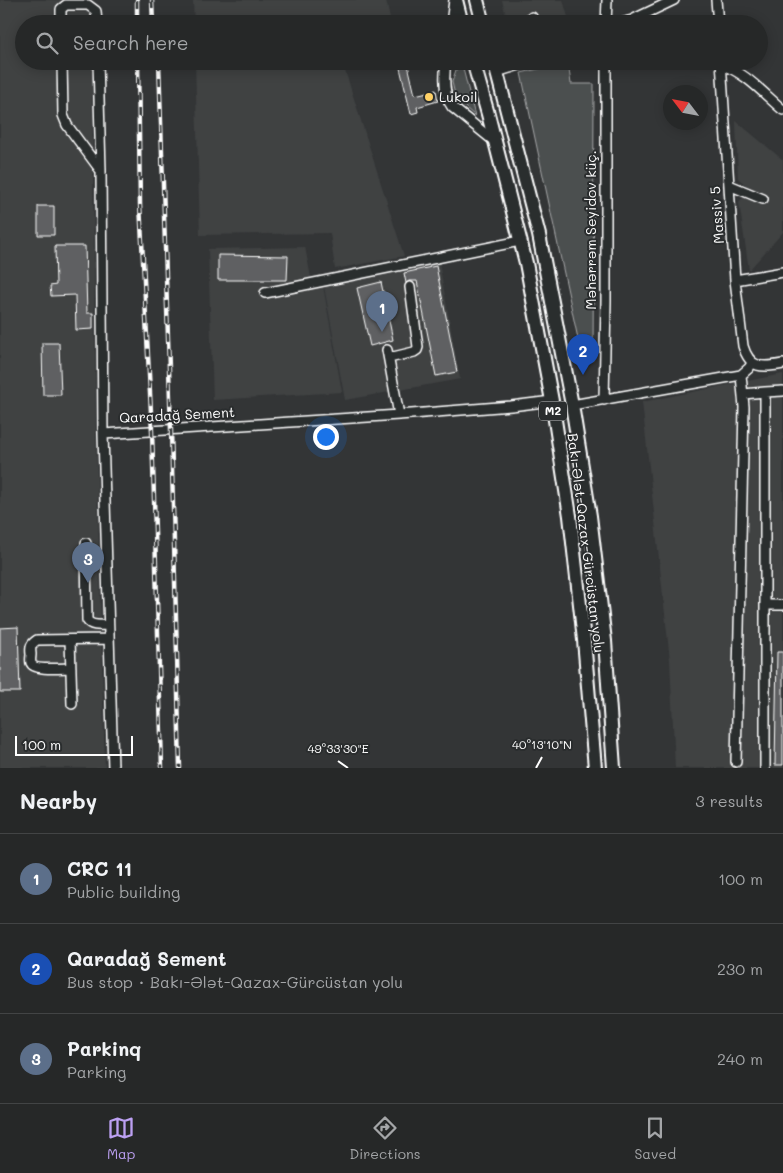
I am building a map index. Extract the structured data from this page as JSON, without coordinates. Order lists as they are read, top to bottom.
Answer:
{
  "streets": {
    "highway": ["M2", "Bakı-Ələt-Qazax-Gürcüstan yolu"],
    "street": ["Massiv 5", "Məhərrəm Seyidov küç.", "Qaradağ Sement"]
  },
  "crossings": [
    ["Qaradağ Sement", "Bakı-Ələt-Qazax-Gürcüstan yolu"]
  ],
  "places": ["Lukoil"],
  "scale_bar": "100 m",
  "north": "top left",
  "page": {
    "search": "Search here",
    "pins": ["1", "2", "3"],
    "scale": "100 m",
    "heading": ["Nearby", "3 results"],
    "list": [
      {
        "mark": "1",
        "name": "CRC 11",
        "note": "Public building",
        "value": "100 m"
      },
      {
        "mark": "2",
        "name": "Qaradağ Sement",
        "note": "Bus stop · Bakı-Ələt-Qazax-Gürcüstan yolu",
        "value": "230 m"
      },
      {
        "mark": "3",
        "name": "Parkinq",
        "note": "Parking",
        "value": "240 m"
      }
    ],
    "nav": ["Map", "Directions", "Saved"]
  },
  "coordinates": ["40°13'10\"N", "49°33'30\"E"]
}
